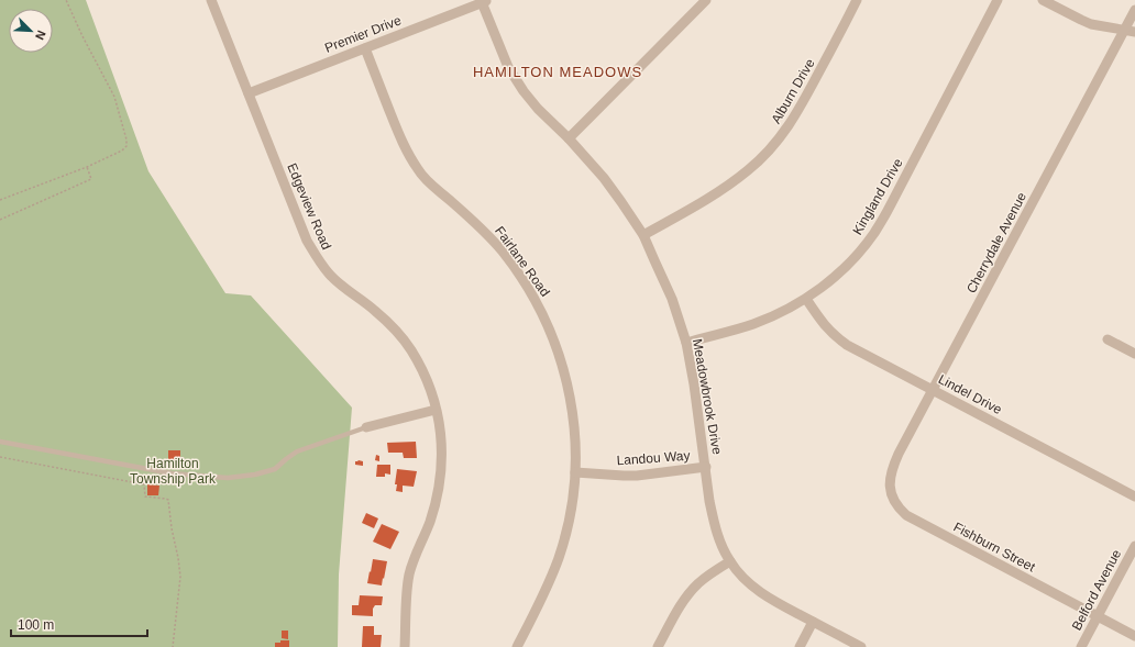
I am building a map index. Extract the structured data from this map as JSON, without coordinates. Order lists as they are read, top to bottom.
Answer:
{
  "streets": {
    "street": [
      "Premier Drive",
      "Alburn Drive",
      "Kingland Drive",
      "Edgeview Road",
      "Cherrydale Avenue",
      "Fairlane Road",
      "Lindel Drive",
      "Meadowbrook Drive",
      "Landou Way",
      "Fishburn Street",
      "Belford Avenue"
    ]
  },
  "crossings": [
    ["Premier Drive", "Edgeview Road"],
    ["Premier Drive", "Fairlane Road"],
    ["Premier Drive", "Meadowbrook Drive"],
    ["Alburn Drive", "Meadowbrook Drive"],
    ["Kingland Drive", "Lindel Drive"],
    ["Kingland Drive", "Meadowbrook Drive"],
    ["Cherrydale Avenue", "Lindel Drive"],
    ["Cherrydale Avenue", "Fishburn Street"],
    ["Fairlane Road", "Landou Way"],
    ["Meadowbrook Drive", "Landou Way"],
    ["Fishburn Street", "Belford Avenue"]
  ],
  "districts": ["HAMILTON MEADOWS"],
  "parks": ["Hamilton Township Park"],
  "scale_bar": "100 m",
  "north": "bottom right"
}
